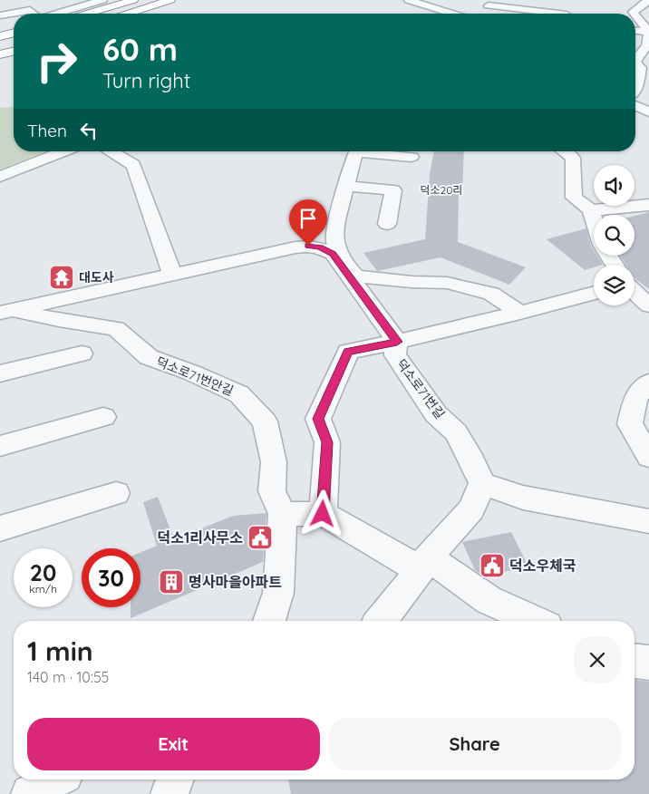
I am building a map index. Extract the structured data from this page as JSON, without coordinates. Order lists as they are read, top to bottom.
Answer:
{
  "streets": {
    "street": ["덕소로71번안길", "덕소로71번길"]
  },
  "crossings": [
    ["덕소로71번안길", "덕소로71번길"]
  ],
  "districts": ["덕소20리"],
  "places": {
    "temple": ["대도사"],
    "public building": ["덕소1리사무소", "덕소우체국"],
    "building": ["명사마을아파트"]
  },
  "page": {
    "turn": ["60 m", "Turn right"],
    "then": "Then",
    "speed": "20 km/h",
    "limit": "30",
    "heading": ["1 min", "140 m · 10:55"],
    "buttons": ["Exit", "Share"]
  }
}
